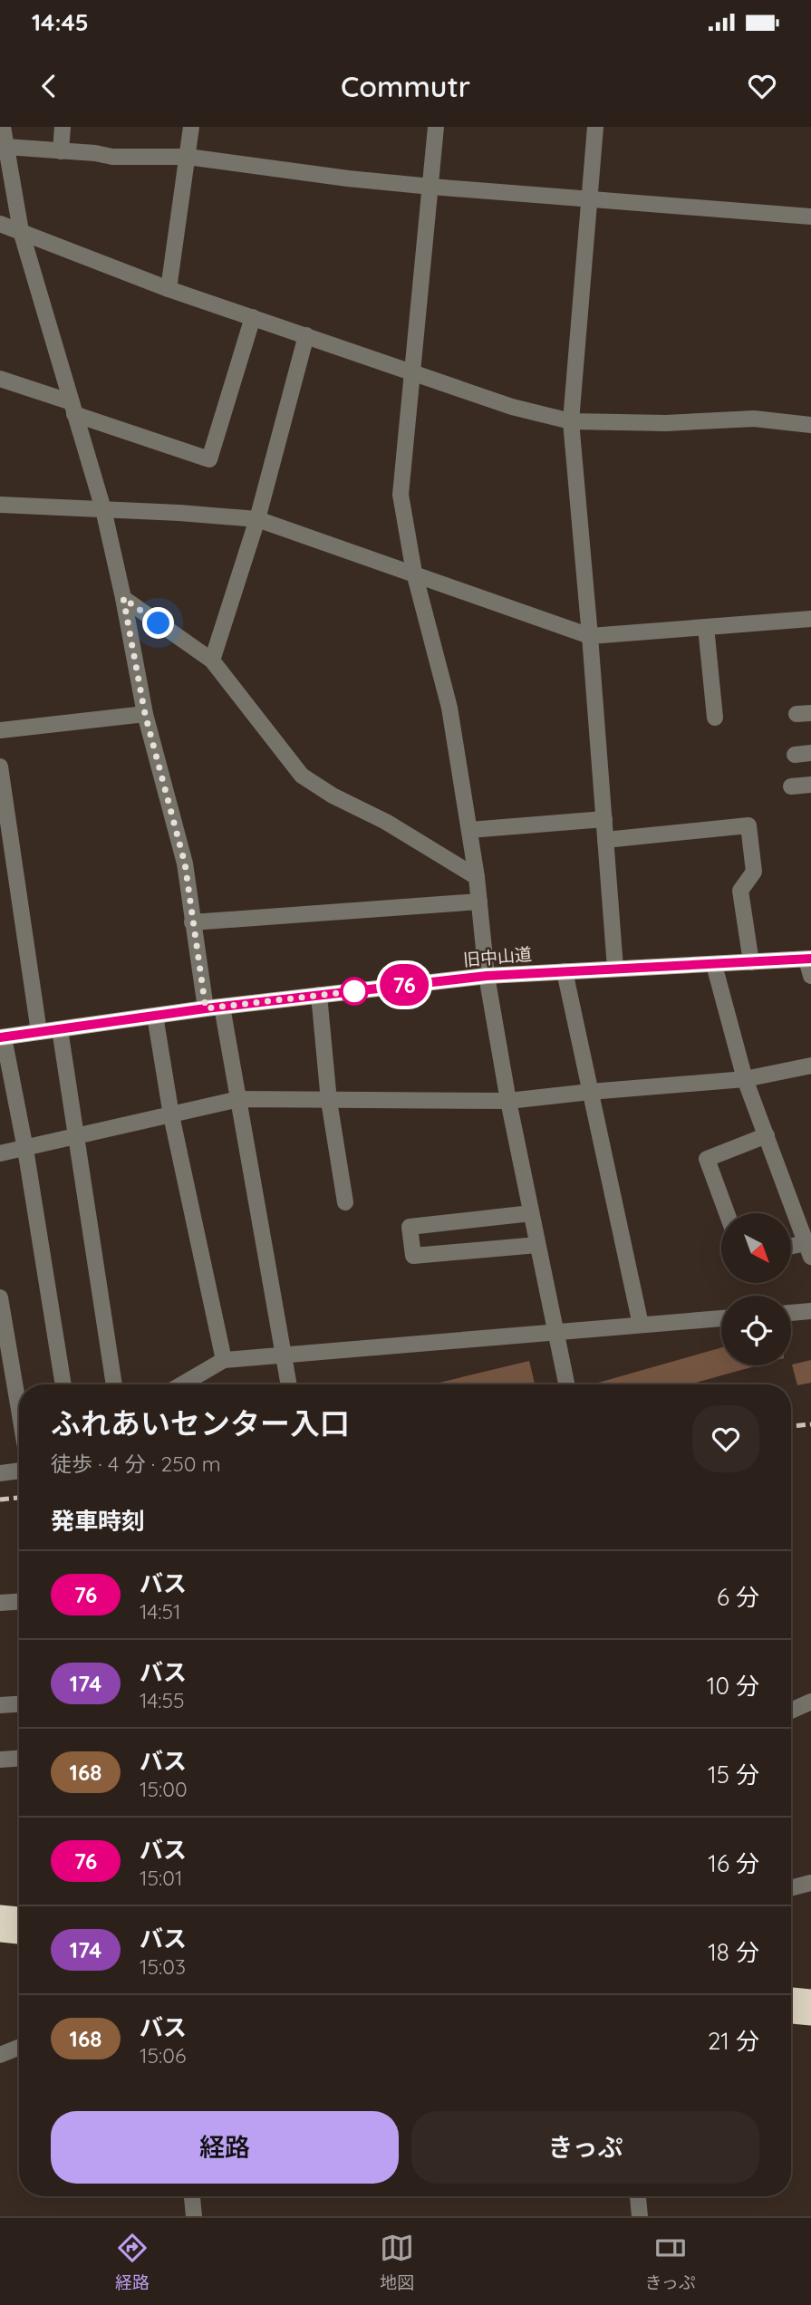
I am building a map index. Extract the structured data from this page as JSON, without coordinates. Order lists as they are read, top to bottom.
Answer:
{
  "streets": {
    "main road": ["旧中山道"]
  },
  "lines": ["bus line 76"],
  "north": "bottom right",
  "page": {
    "status": "14:45",
    "header": "Commutr",
    "on_map": "76",
    "heading": [
      ["ふれあいセンター入口", "徒歩 · 4 分 · 250 m"],
      "発車時刻"
    ],
    "list": [
      {
        "mark": "76",
        "name": "バス",
        "note": "14:51",
        "value": "6 分"
      },
      {
        "mark": "174",
        "name": "バス",
        "note": "14:55",
        "value": "10 分"
      },
      {
        "mark": "168",
        "name": "バス",
        "note": "15:00",
        "value": "15 分"
      },
      {
        "mark": "76",
        "name": "バス",
        "note": "15:01",
        "value": "16 分"
      },
      {
        "mark": "174",
        "name": "バス",
        "note": "15:03",
        "value": "18 分"
      },
      {
        "mark": "168",
        "name": "バス",
        "note": "15:06",
        "value": "21 分"
      }
    ],
    "buttons": ["経路", "きっぷ"],
    "tabs": ["経路", "地図", "きっぷ"]
  }
}
